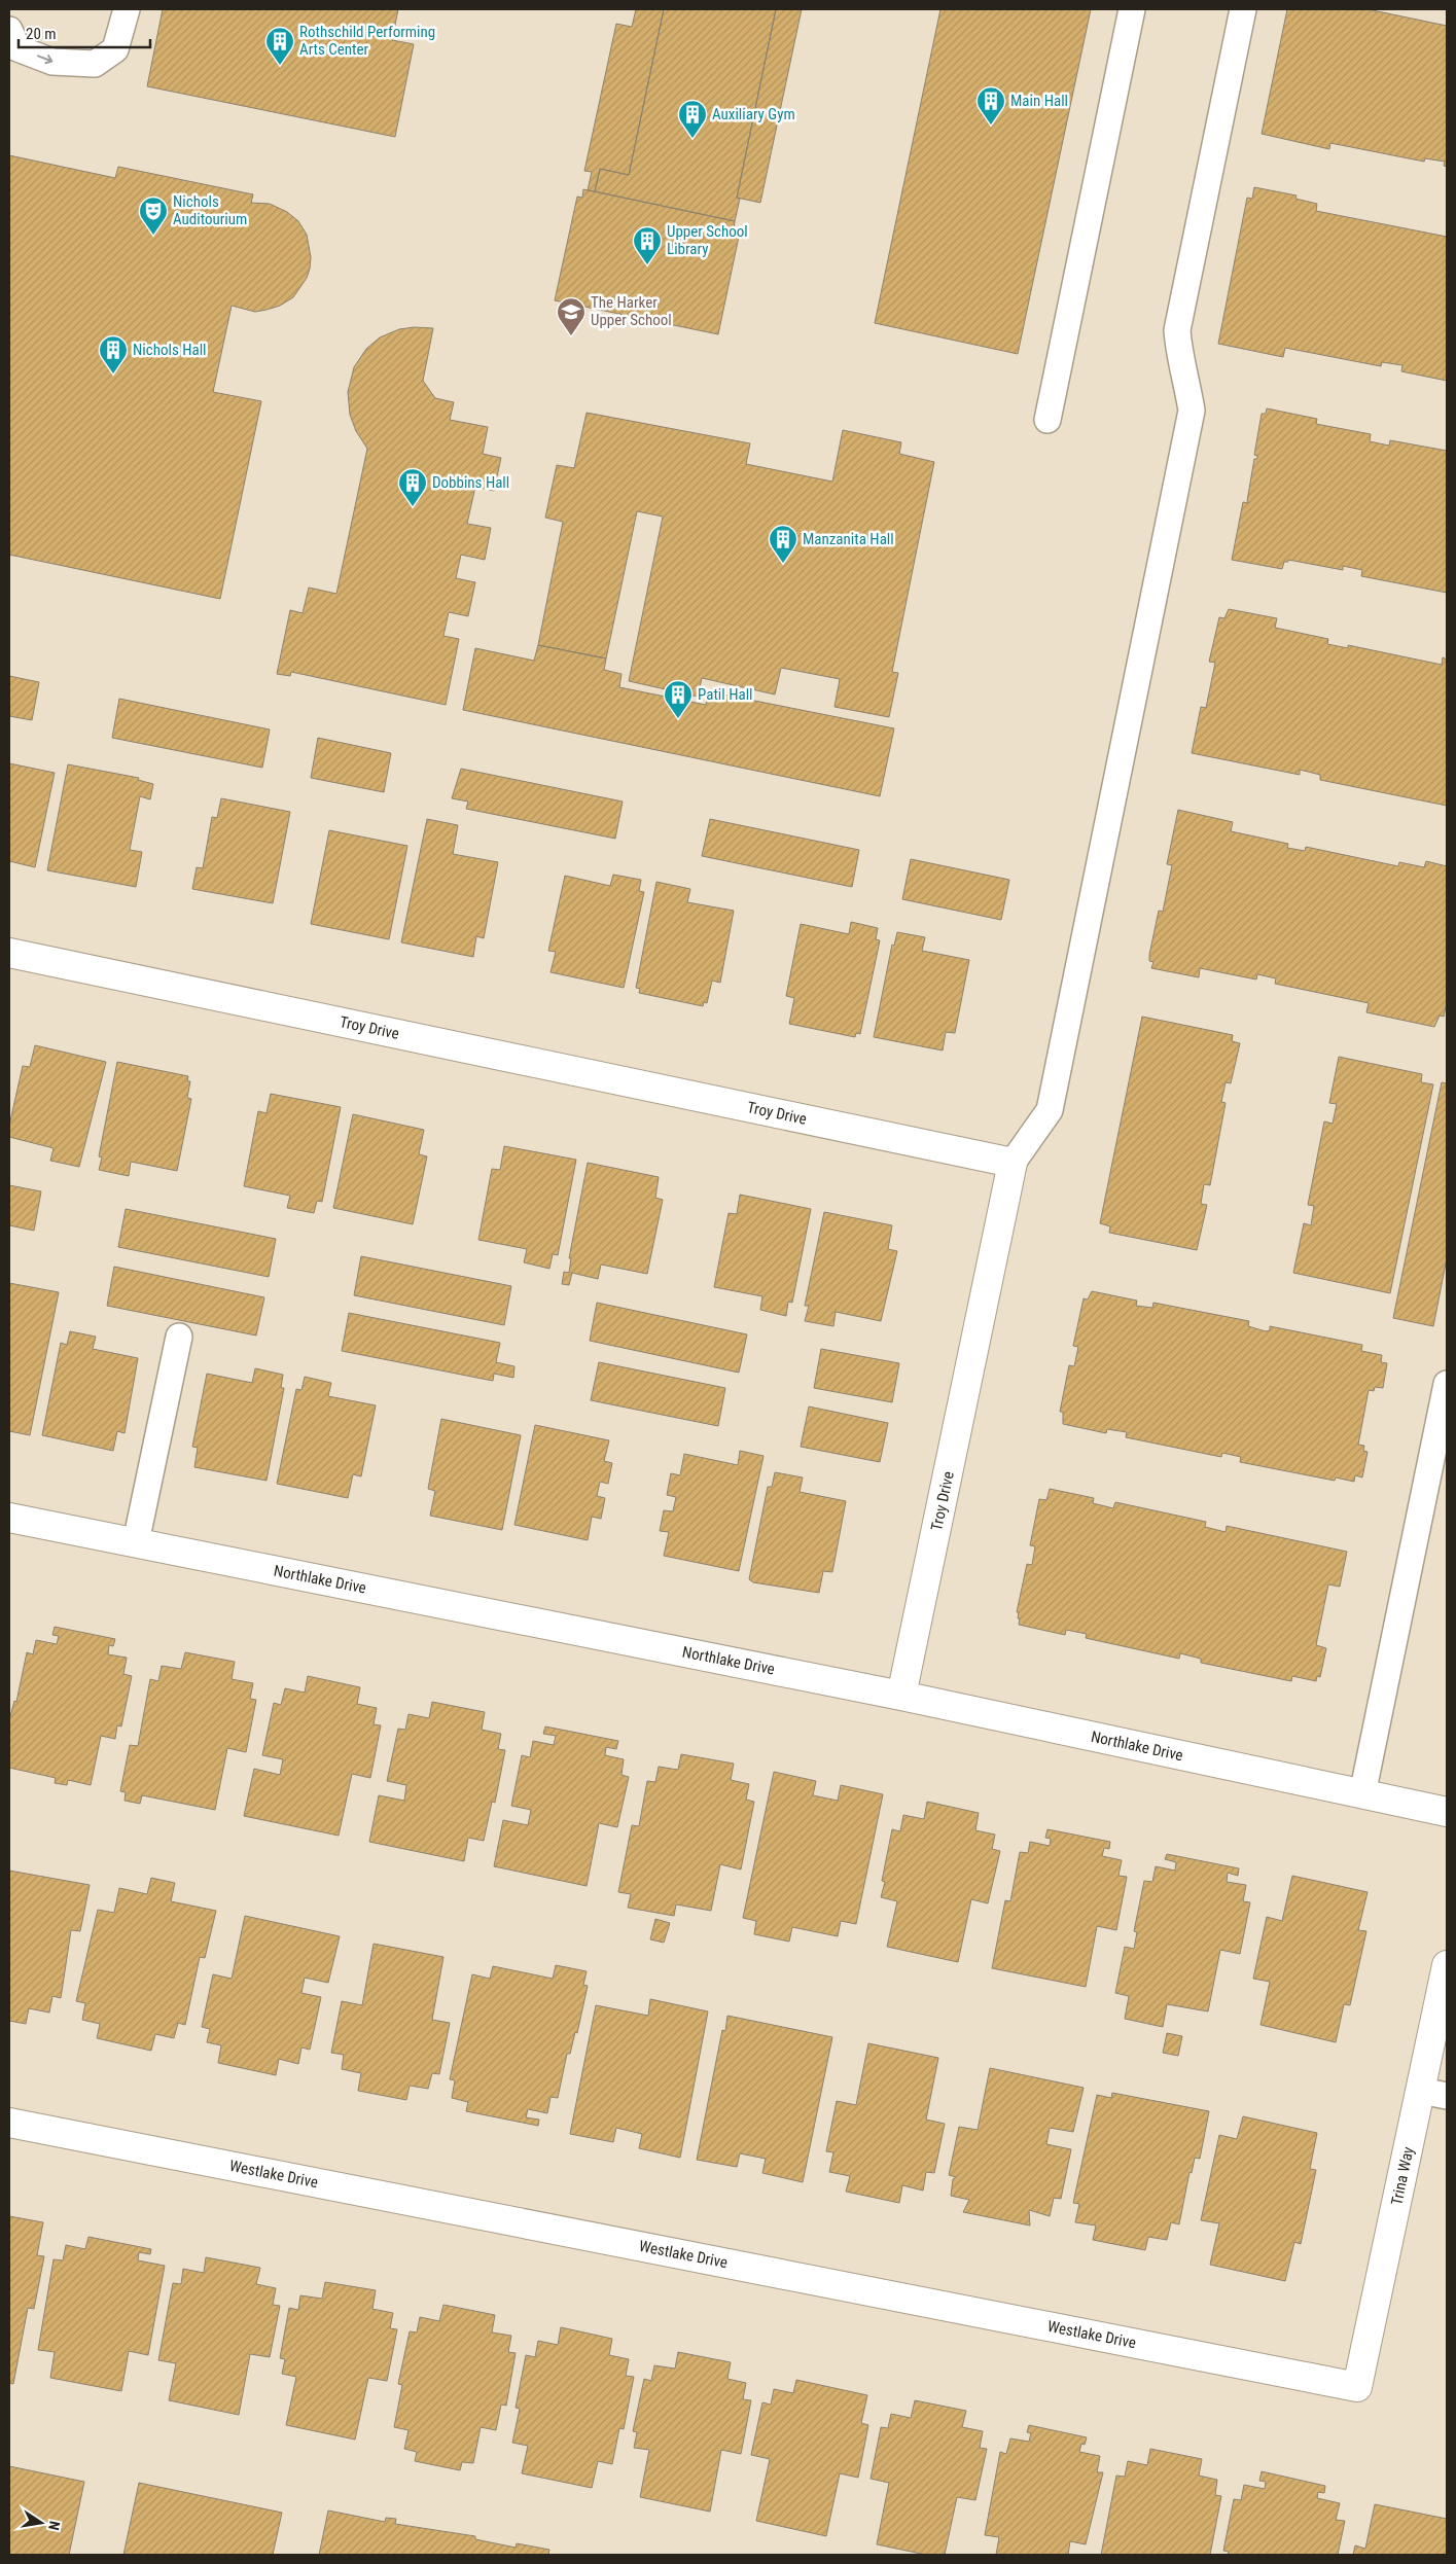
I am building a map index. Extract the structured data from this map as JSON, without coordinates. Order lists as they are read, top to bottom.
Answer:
{
  "streets": {
    "street": [
      "Troy Drive",
      "Northlake Drive",
      "Westlake Drive",
      "Trina Way"
    ]
  },
  "crossings": [
    ["Troy Drive", "Northlake Drive"],
    ["Westlake Drive", "Trina Way"]
  ],
  "places": {
    "building": [
      "Rothschild Performing Arts Center",
      "Main Hall",
      "Auxiliary Gym",
      "Upper School Library",
      "Nichols Hall",
      "Dobbins Hall",
      "Manzanita Hall",
      "Patil Hall"
    ],
    "theatre": ["Nichols Auditourium"],
    "school or university": ["The Harker Upper School"]
  },
  "scale_bar": "20 m",
  "north": "right"
}
